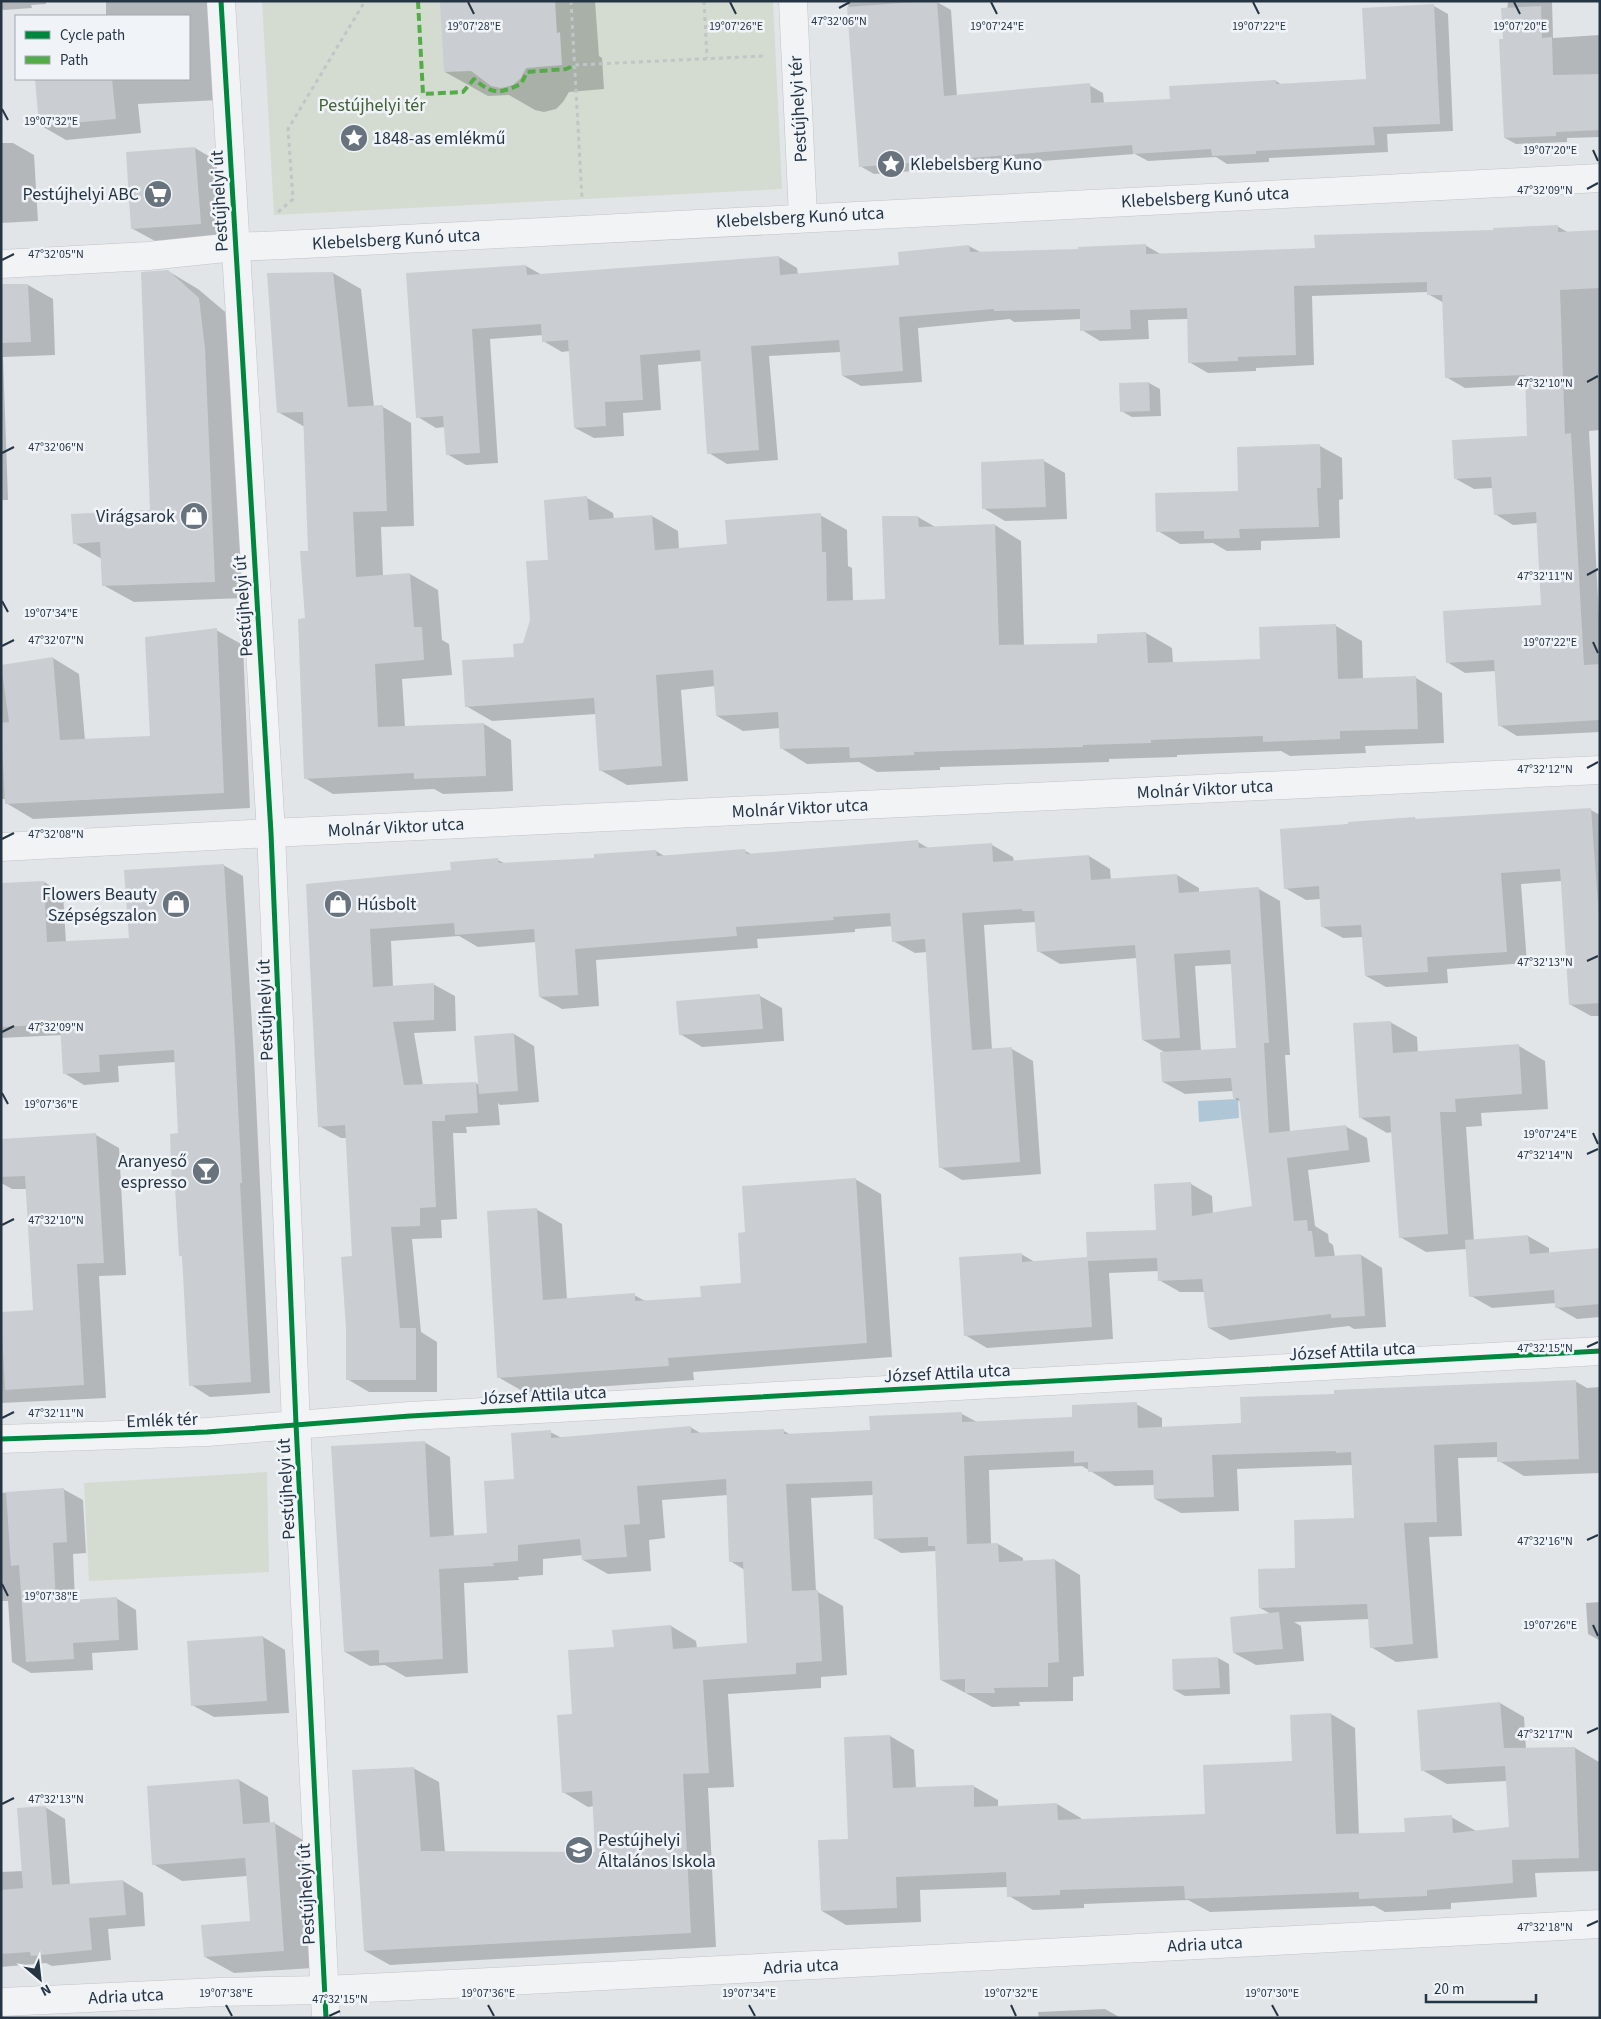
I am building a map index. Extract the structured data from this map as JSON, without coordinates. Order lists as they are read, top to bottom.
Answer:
{
  "streets": {
    "street": [
      "Pestújhelyi tér",
      "Klebelsberg Kunó utca",
      "Pestújhelyi út",
      "Molnár Viktor utca",
      "József Attila utca",
      "Emlék tér",
      "Adria utca"
    ]
  },
  "crossings": [
    ["Pestújhelyi tér", "Klebelsberg Kunó utca"],
    ["Klebelsberg Kunó utca", "Pestújhelyi út"],
    ["Pestújhelyi út", "Molnár Viktor utca"],
    ["Pestújhelyi út", "József Attila utca"],
    ["Pestújhelyi út", "Emlék tér"],
    ["Pestújhelyi út", "Adria utca"],
    ["József Attila utca", "Emlék tér"]
  ],
  "parks": ["Pestújhelyi tér"],
  "places": {
    "place": ["1848-as emlékmű", "Klebelsberg Kuno"],
    "supermarket": ["Pestújhelyi ABC"],
    "shop": ["Virágsarok", "Flowers Beauty Szépségszalon", "Húsbolt"],
    "bar": ["Aranyeső espresso"],
    "school or university": ["Pestújhelyi Általános Iskola"]
  },
  "legend": ["Cycle path", "Path"],
  "scale_bar": "20 m",
  "north": "bottom right",
  "coordinates": [
    "47°32'06\"N",
    "19°07'28\"E",
    "19°07'26\"E",
    "19°07'24\"E",
    "19°07'22\"E",
    "19°07'20\"E",
    "19°07'32\"E",
    "47°32'09\"N",
    "47°32'05\"N",
    "47°32'10\"N",
    "47°32'11\"N",
    "19°07'34\"E",
    "47°32'07\"N",
    "47°32'12\"N",
    "47°32'08\"N",
    "47°32'13\"N",
    "19°07'36\"E",
    "47°32'14\"N",
    "47°32'15\"N",
    "47°32'16\"N",
    "19°07'38\"E",
    "47°32'17\"N",
    "47°32'18\"N",
    "19°07'30\"E"
  ]
}
